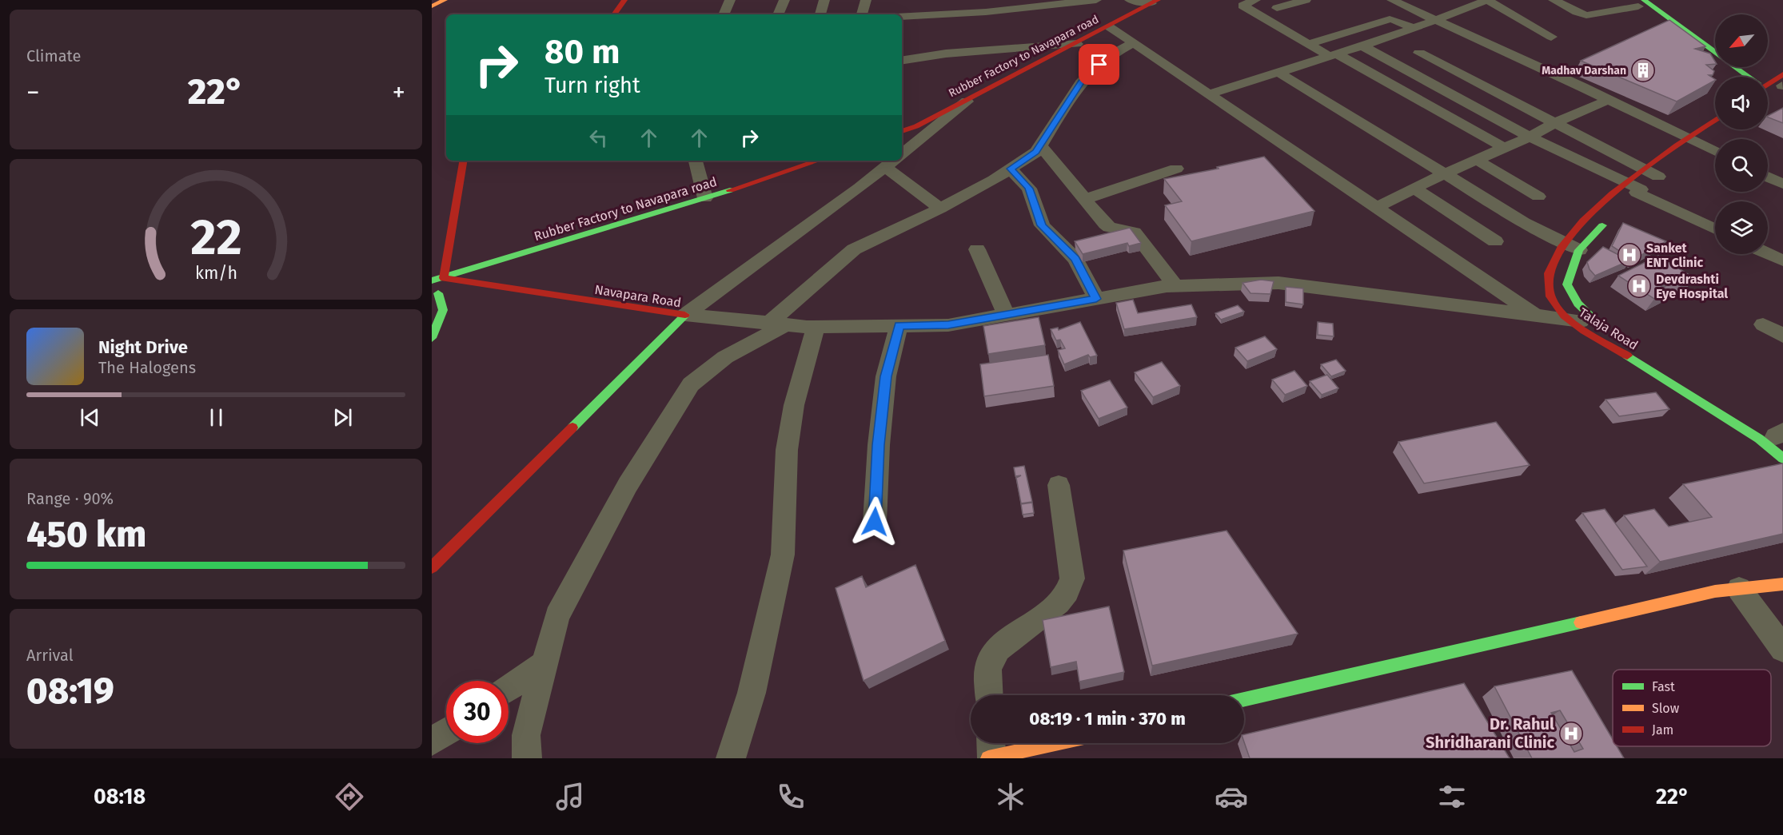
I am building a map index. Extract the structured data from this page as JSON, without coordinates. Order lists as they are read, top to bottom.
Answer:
{
  "streets": {
    "main road": ["Rubber Factory to Navapara road", "Navapara Road", "Talaja Road"]
  },
  "crossings": [
    ["Rubber Factory to Navapara road", "Navapara Road"]
  ],
  "places": {
    "building": ["Madhav Darshan"],
    "hospital": ["Sanket ENT Clinic", "Devdrashti Eye Hospital", "Dr. Rahul Shridharani Clinic"]
  },
  "legend": ["Fast", "Slow", "Jam"],
  "north": "bottom left",
  "page": {
    "tile": [
      "Climate",
      ["Range · 90%", "450 km"],
      ["Arrival", "08:19"]
    ],
    "turn": ["80 m", "Turn right"],
    "heat": ["−", "22°", "+"],
    "song": ["Night Drive", "The Halogens"],
    "limit": "30",
    "trip": "08:19 · 1 min · 370 m",
    "tabs": ["08:18", "22°"],
    "gauge": ["22", "km/h"]
  }
}
